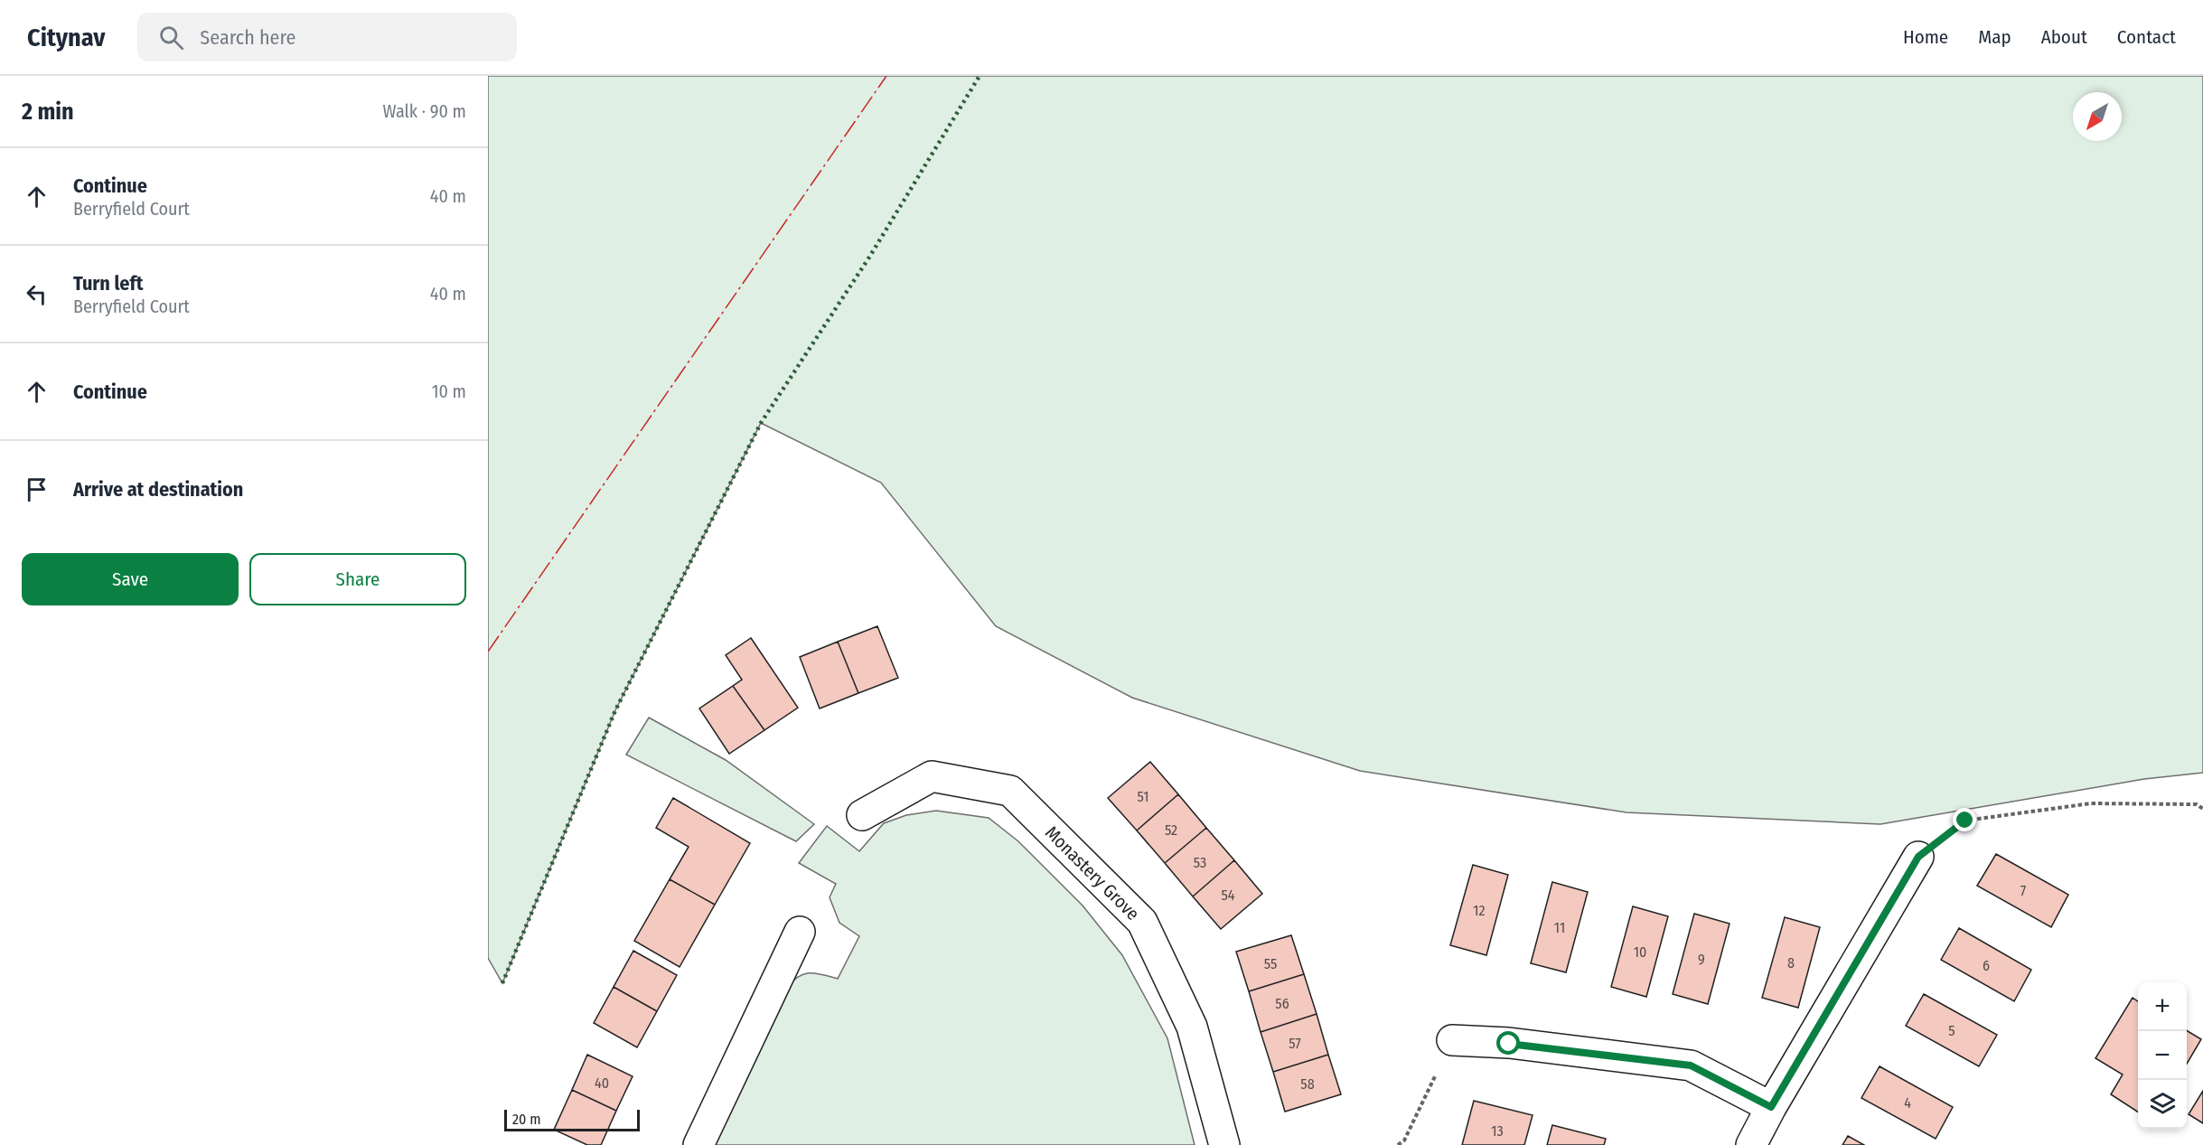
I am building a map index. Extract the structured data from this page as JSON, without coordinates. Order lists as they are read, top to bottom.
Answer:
{
  "streets": {
    "street": ["Monastery Grove"]
  },
  "house_numbers": [
    "51",
    "52",
    "53",
    "7",
    "54",
    "12",
    "11",
    "10",
    "9",
    "8",
    "55",
    "6",
    "56",
    "5",
    "57",
    "40",
    "58",
    "4",
    "13"
  ],
  "scale_bar": "20 m",
  "north": "bottom left",
  "page": {
    "header": "Citynav",
    "search": "Search here",
    "nav": [
      "Home",
      "Map",
      "About",
      "Contact"
    ],
    "heading": ["2 min", "Walk · 90 m"],
    "list": [
      ["Continue", "Berryfield Court", "40 m"],
      ["Turn left", "Berryfield Court", "40 m"],
      ["Continue", "10 m"],
      "Arrive at destination"
    ],
    "buttons": ["Save", "Share"],
    "map_buttons": ["+", "−"],
    "scale": "20 m"
  }
}
